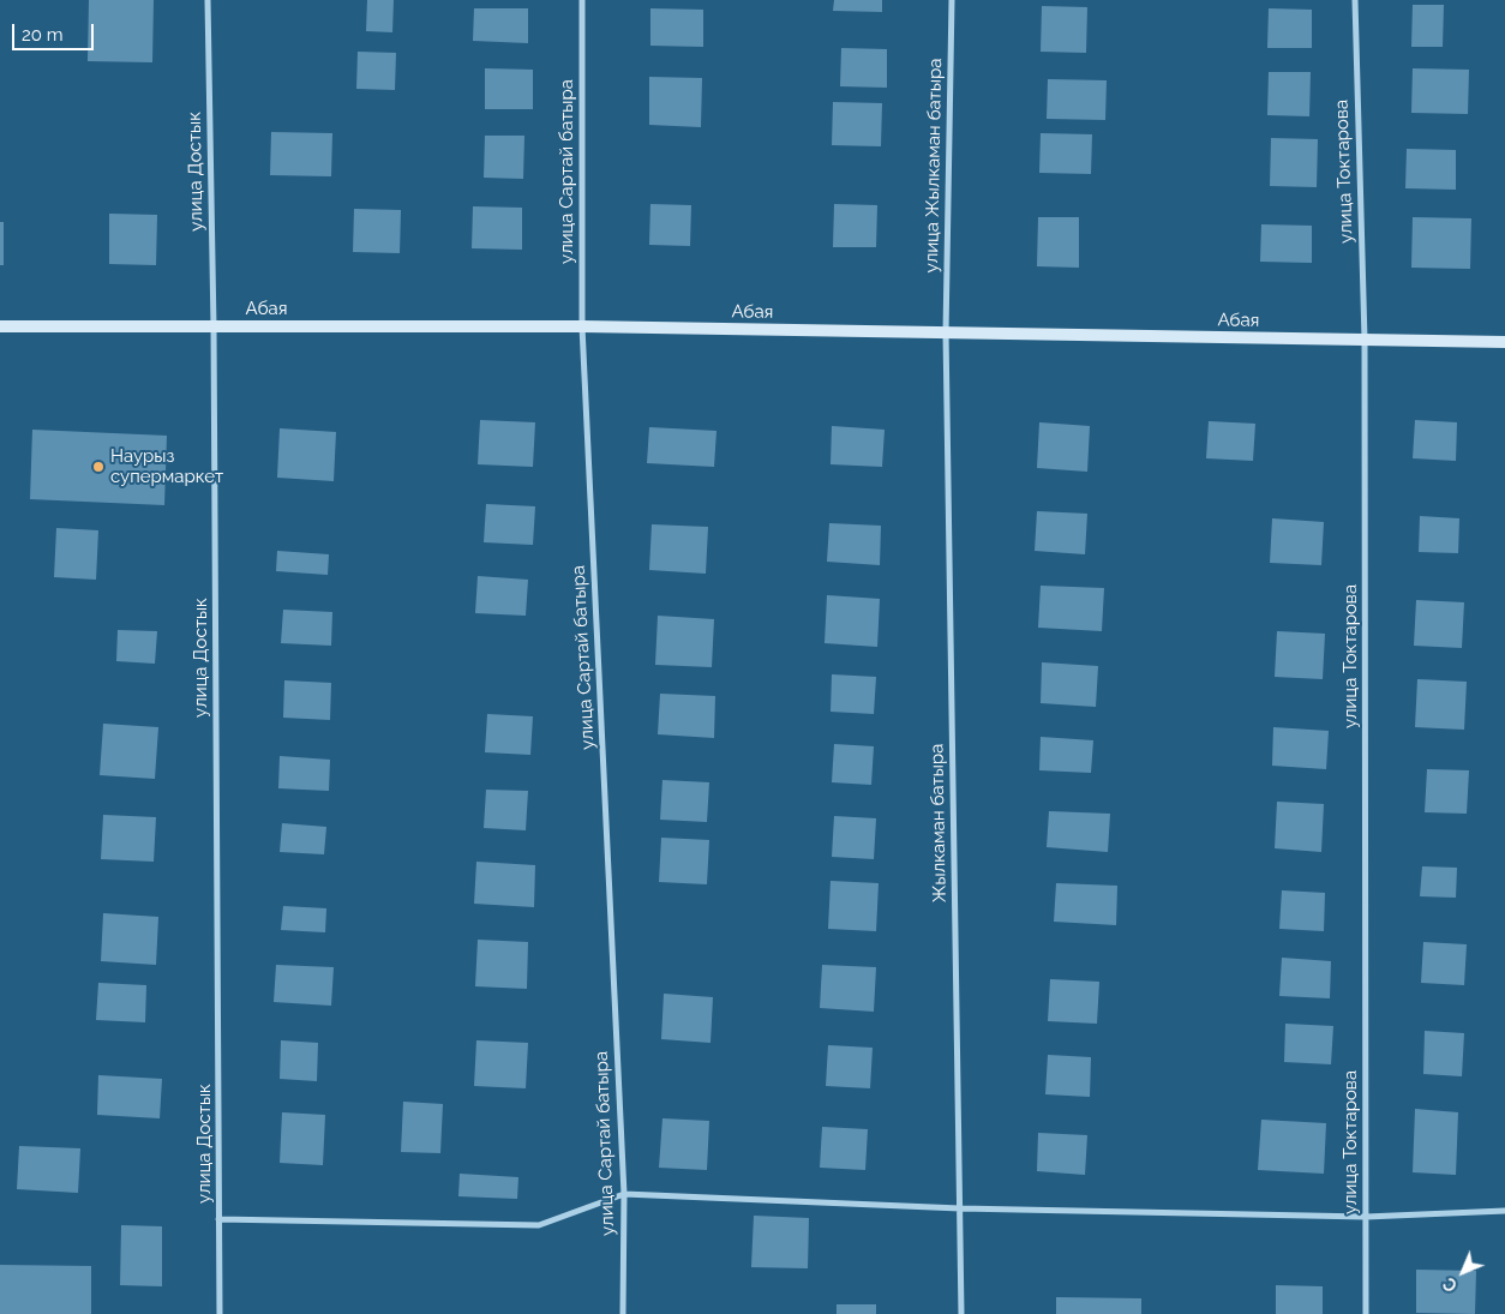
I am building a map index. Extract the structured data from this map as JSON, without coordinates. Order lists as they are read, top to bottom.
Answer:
{
  "streets": {
    "street": [
      "улица Жылкаман батыра",
      "улица Достык",
      "улица Сартай батыра",
      "улица Токтарова",
      "Абая",
      "Жылкаман батыра"
    ]
  },
  "crossings": [
    ["улица Жылкаман батыра", "Абая"],
    ["улица Жылкаман батыра", "Жылкаман батыра"],
    ["улица Достык", "Абая"],
    ["улица Сартай батыра", "Абая"],
    ["улица Токтарова", "Абая"],
    ["Абая", "Жылкаман батыра"]
  ],
  "places": ["Наурыз супермаркет"],
  "scale_bar": "20 m",
  "north": "bottom left"
}
